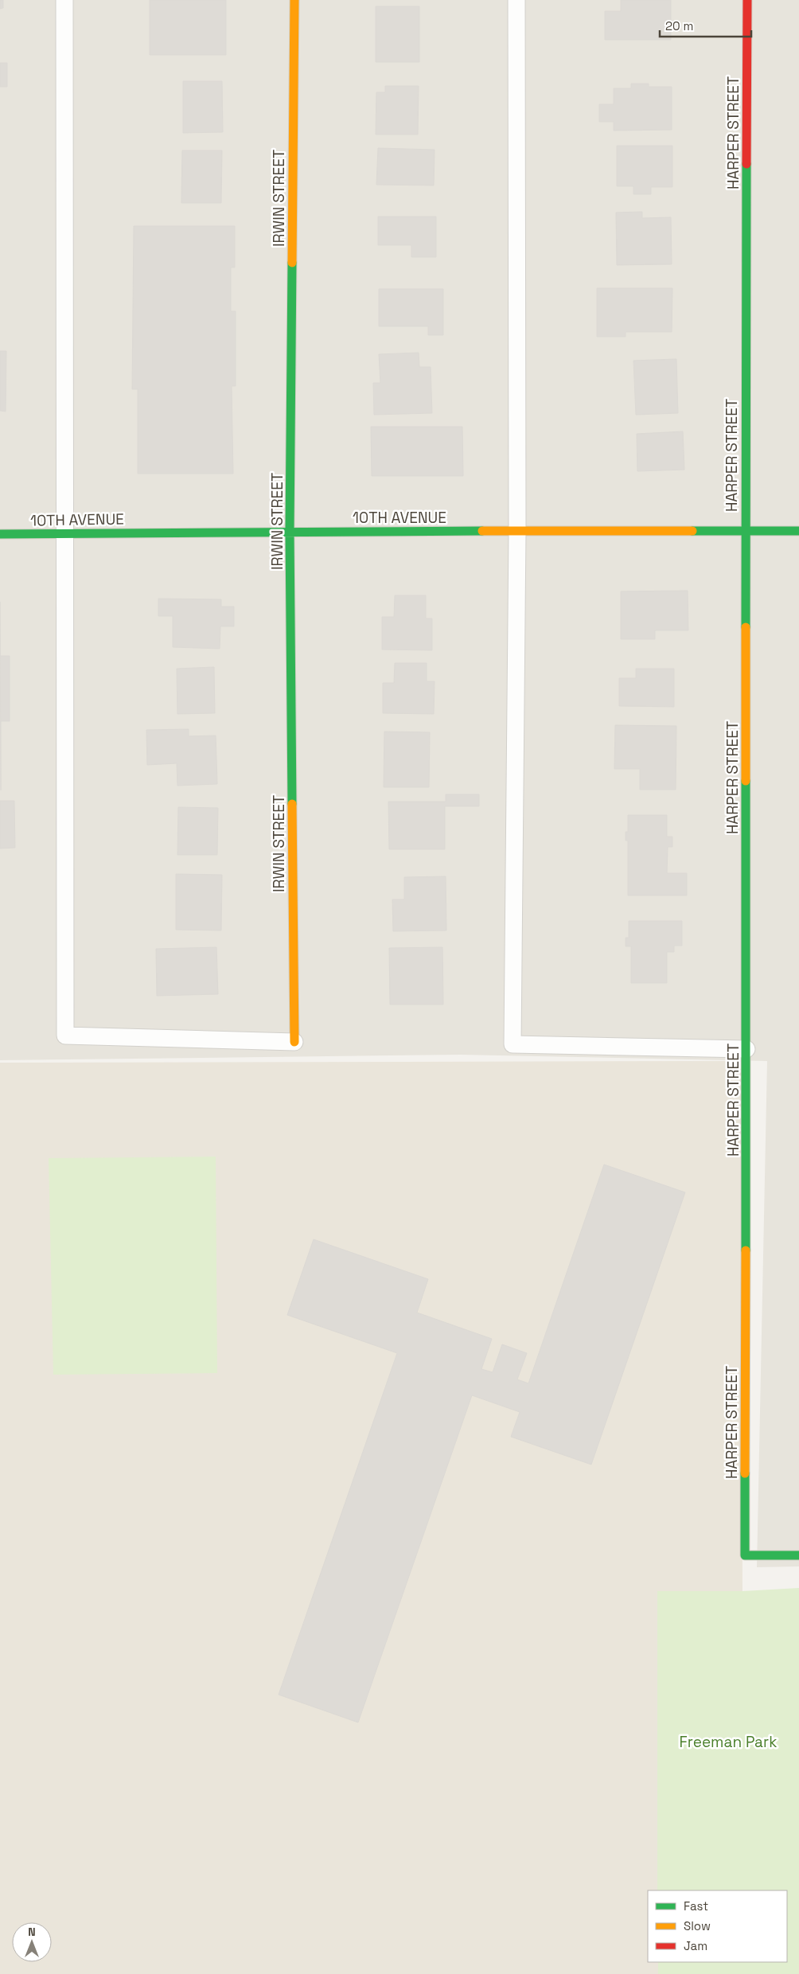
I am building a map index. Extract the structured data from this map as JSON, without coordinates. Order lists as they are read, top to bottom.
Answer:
{
  "streets": {
    "street": ["HARPER STREET", "IRWIN STREET", "10TH AVENUE"]
  },
  "crossings": [
    ["HARPER STREET", "10TH AVENUE"],
    ["IRWIN STREET", "10TH AVENUE"]
  ],
  "parks": ["Freeman Park"],
  "legend": ["Fast", "Slow", "Jam"],
  "scale_bar": "20 m",
  "north": "top"
}
